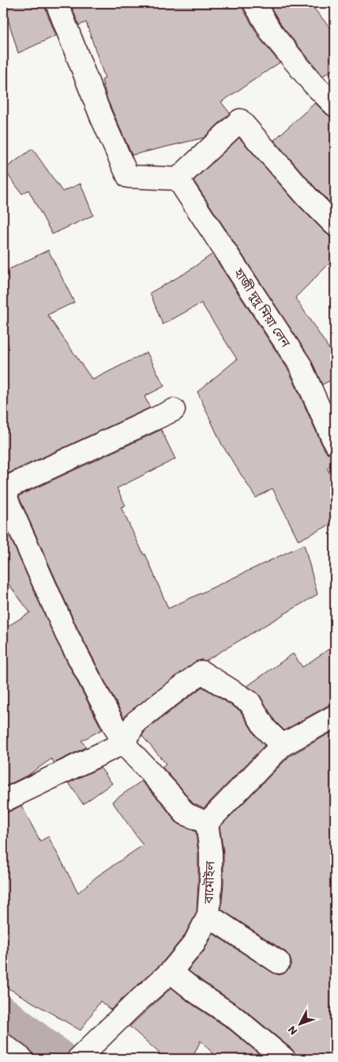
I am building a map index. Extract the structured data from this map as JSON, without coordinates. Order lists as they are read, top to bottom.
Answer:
{
  "streets": {
    "street": ["হাজী দুদু মিয়া লেন", "বামৌইল"]
  },
  "north": "bottom left"
}
